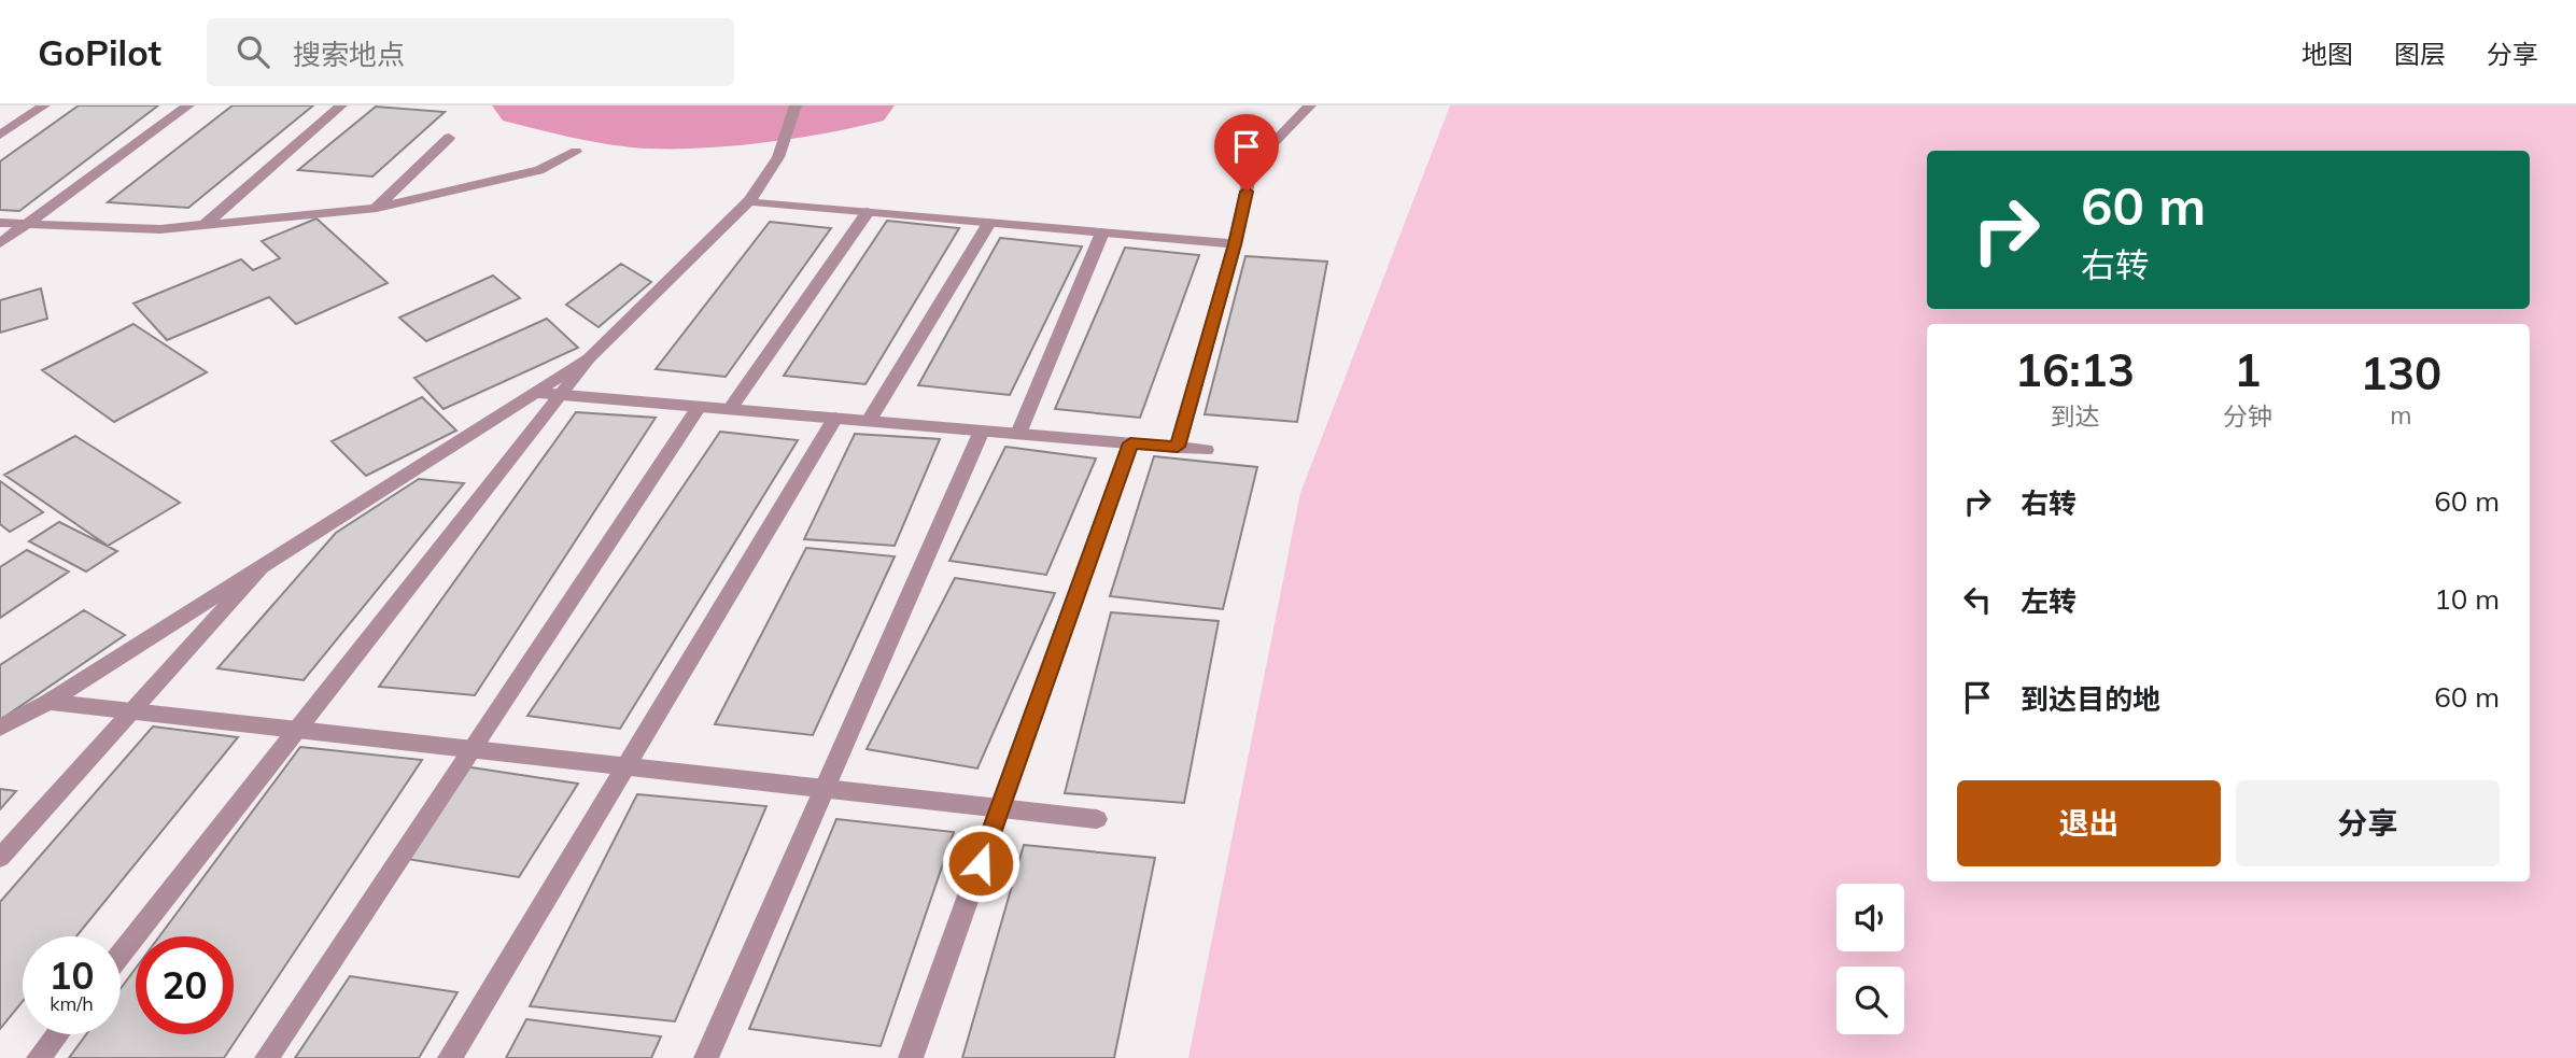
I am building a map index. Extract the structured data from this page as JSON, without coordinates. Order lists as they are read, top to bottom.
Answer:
{
  "page": {
    "header": "GoPilot",
    "search": "搜索地点",
    "nav": ["地图", "图层", "分享"],
    "turn": ["60 m", "右转"],
    "eta": [
      "16:13",
      "到达",
      "1",
      "分钟",
      "130",
      "m"
    ],
    "list": [
      {
        "name": "右转",
        "value": "60 m"
      },
      {
        "name": "左转",
        "value": "10 m"
      },
      {
        "name": "到达目的地",
        "value": "60 m"
      }
    ],
    "buttons": ["退出", "分享"],
    "speed": "10 km/h",
    "limit": "20"
  }
}
